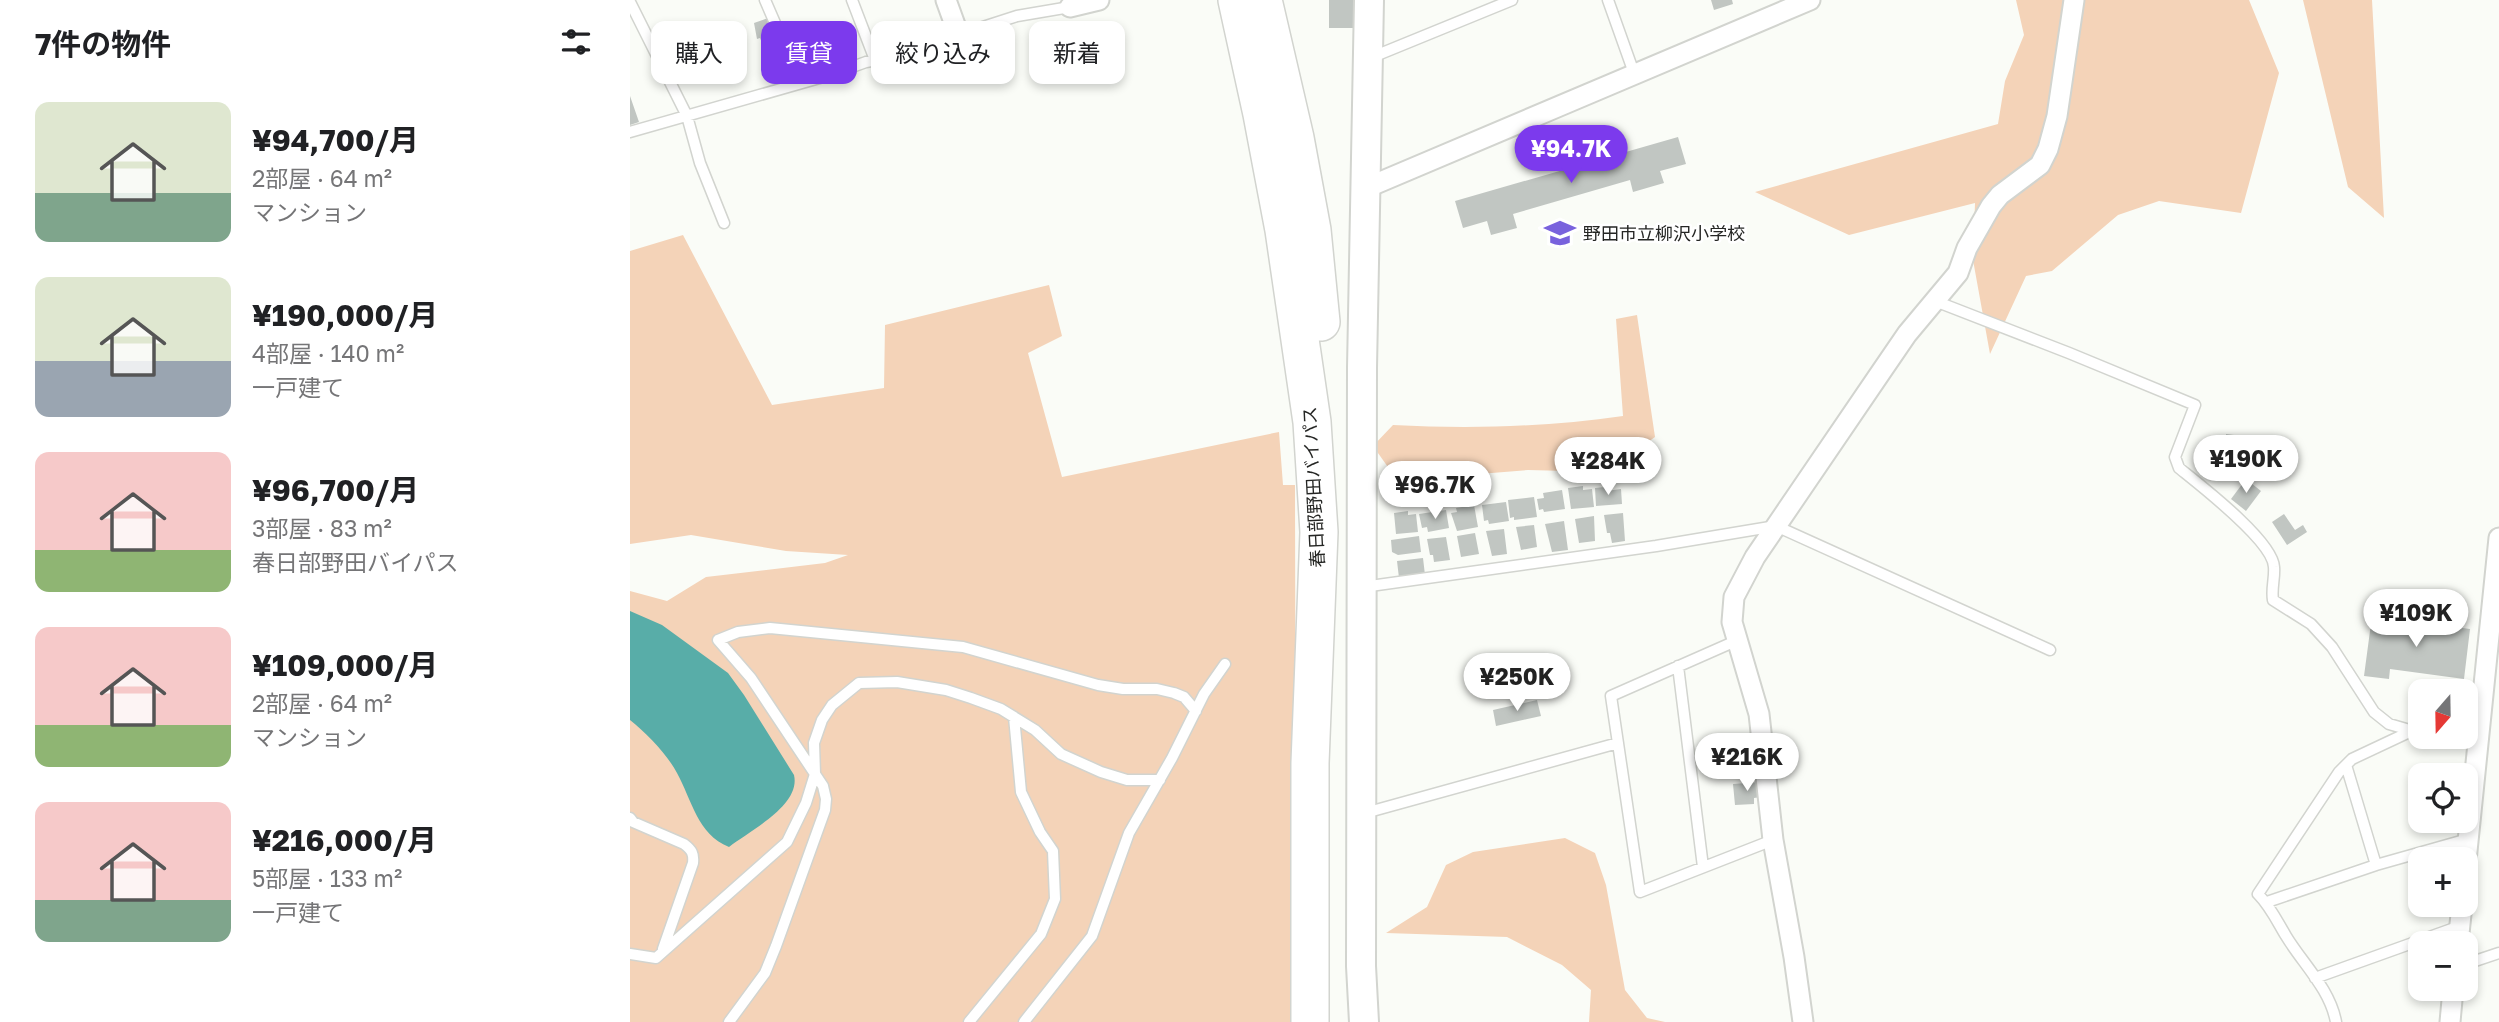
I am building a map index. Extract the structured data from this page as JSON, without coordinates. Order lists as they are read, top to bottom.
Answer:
{
  "streets": {
    "highway": ["春日部野田バイパス"]
  },
  "places": {
    "school or university": ["野田市立柳沢小学校"]
  },
  "north": "bottom",
  "page": {
    "heading": "7件の物件",
    "chip": [
      "購入",
      "賃貸",
      "絞り込み",
      "新着"
    ],
    "list": [
      {
        "name": "¥94,700/月",
        "note": "2部屋 · 64 m² · マンション"
      },
      {
        "name": "¥190,000/月",
        "note": "4部屋 · 140 m² · 一戸建て"
      },
      {
        "name": "¥96,700/月",
        "note": "3部屋 · 83 m² · 春日部野田バイパス"
      },
      {
        "name": "¥109,000/月",
        "note": "2部屋 · 64 m² · マンション"
      },
      {
        "name": "¥216,000/月",
        "note": "5部屋 · 133 m² · 一戸建て"
      }
    ],
    "price": [
      "¥94.7K",
      "¥190K",
      "¥284K",
      "¥96.7K",
      "¥109K",
      "¥250K",
      "¥216K"
    ],
    "map_buttons": ["+", "−"]
  }
}
